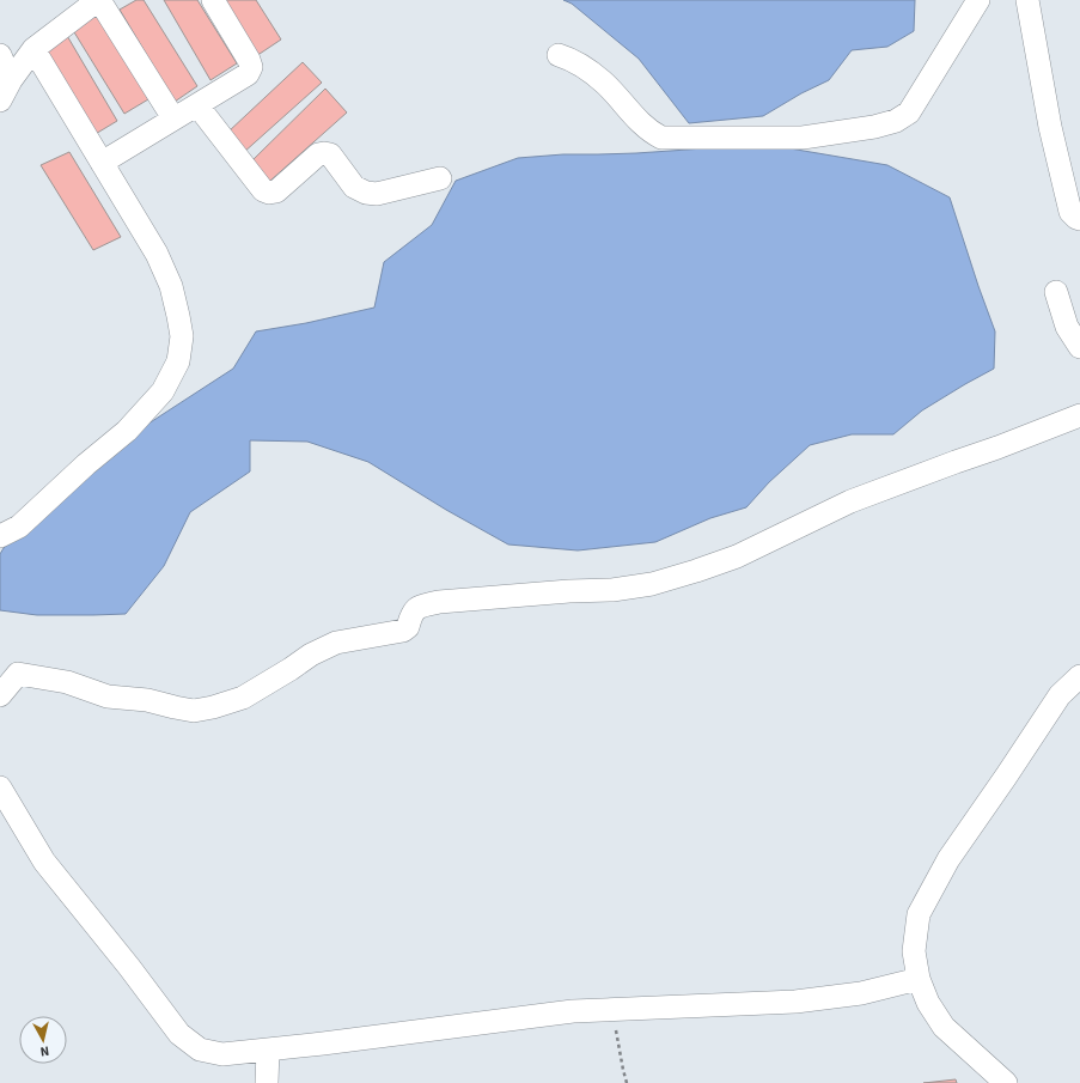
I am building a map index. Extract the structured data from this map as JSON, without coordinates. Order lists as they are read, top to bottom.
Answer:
{
  "north": "bottom"
}
